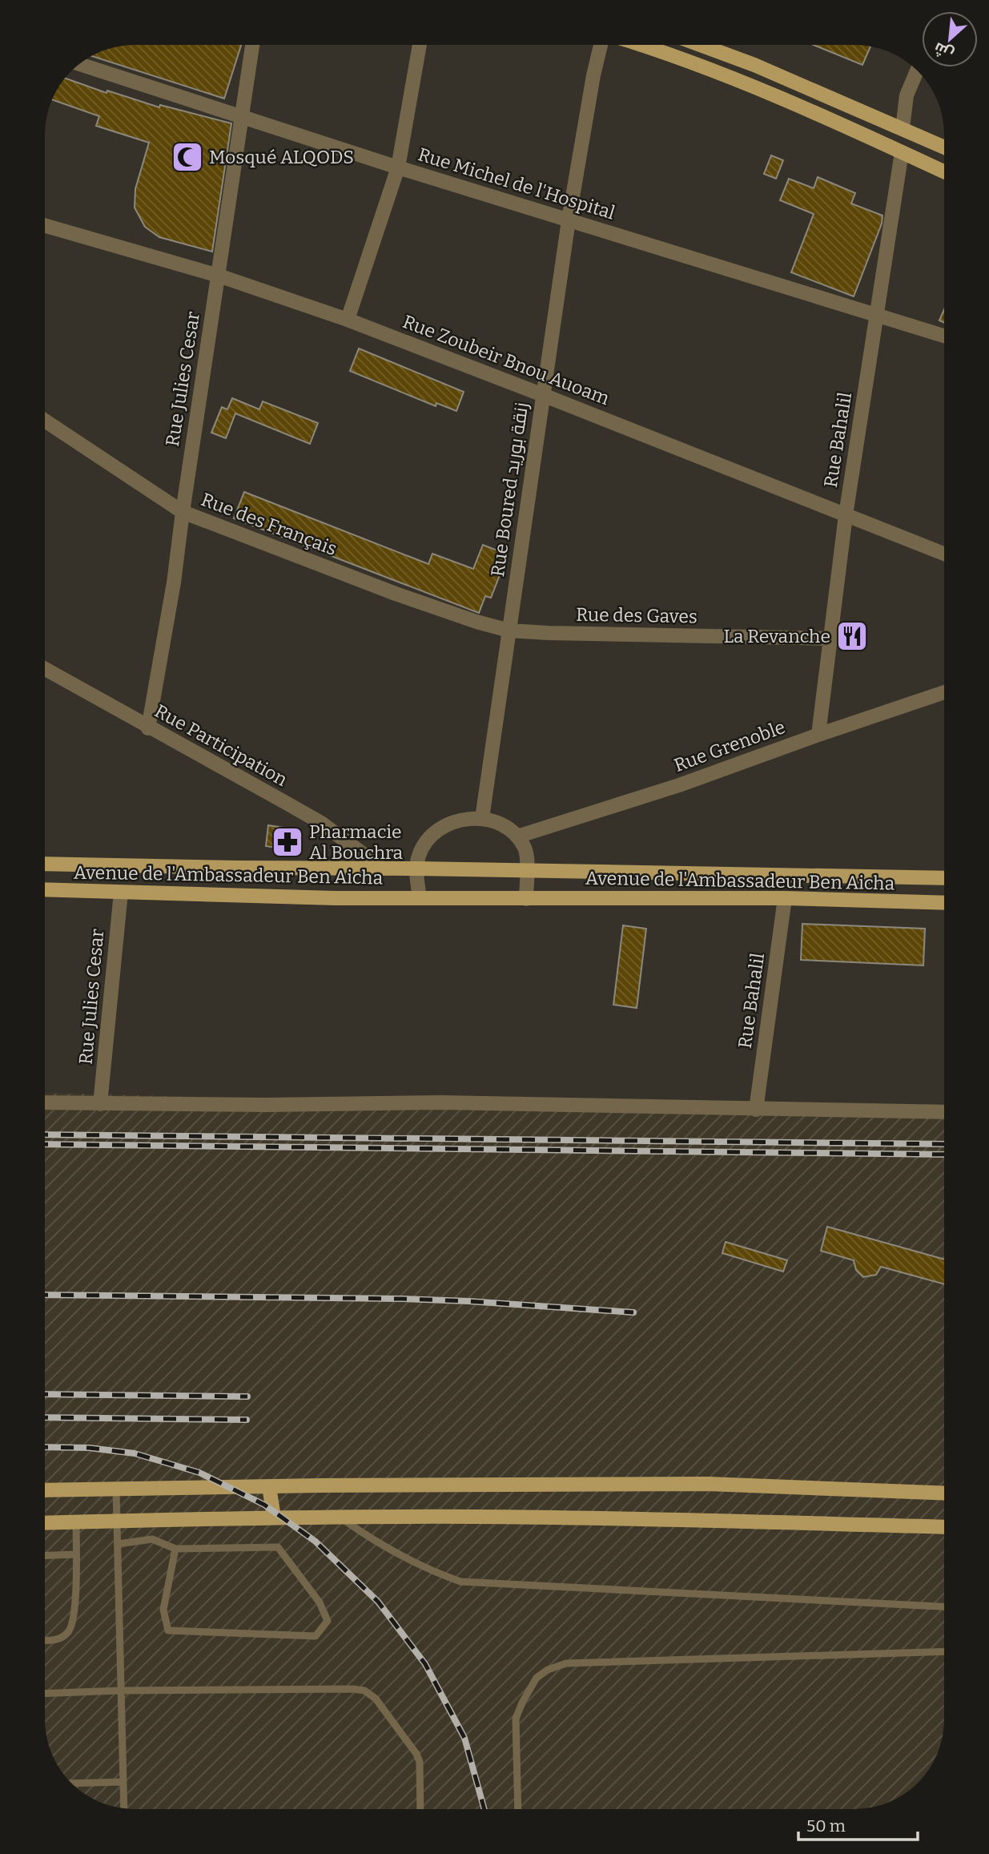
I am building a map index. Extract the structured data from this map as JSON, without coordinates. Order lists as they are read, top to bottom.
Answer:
{
  "streets": {
    "main road": ["Avenue de l'Ambassadeur Ben Aicha"],
    "street": [
      "Rue Michel de l'Hospital",
      "Rue Zoubeir Bnou Auoam",
      "Rue Julies Cesar",
      "Rue Bahalil",
      "Rue Boured زنقة بوريد",
      "Rue des Français",
      "Rue des Gaves",
      "Rue Participation",
      "Rue Grenoble"
    ]
  },
  "crossings": [
    ["Rue Michel de l'Hospital", "Rue Julies Cesar"],
    ["Rue Michel de l'Hospital", "Rue Bahalil"],
    ["Rue Michel de l'Hospital", "Rue Boured زنقة بوريد"],
    ["Rue Zoubeir Bnou Auoam", "Rue Julies Cesar"],
    ["Rue Zoubeir Bnou Auoam", "Rue Bahalil"],
    ["Rue Zoubeir Bnou Auoam", "Rue Boured زنقة بوريد"],
    ["Rue Julies Cesar", "Rue des Français"],
    ["Rue Julies Cesar", "Rue Participation"],
    ["Rue Julies Cesar", "Avenue de l'Ambassadeur Ben Aicha"],
    ["Rue Bahalil", "Rue des Gaves"],
    ["Rue Bahalil", "Rue Grenoble"],
    ["Rue Bahalil", "Avenue de l'Ambassadeur Ben Aicha"],
    ["Rue Boured زنقة بوريد", "Rue des Français"],
    ["Rue Boured زنقة بوريد", "Rue des Gaves"],
    ["Rue des Français", "Rue des Gaves"],
    ["Rue Participation", "Avenue de l'Ambassadeur Ben Aicha"]
  ],
  "places": {
    "mosque": ["Mosqué ALQODS"],
    "restaurant": ["La Revanche"],
    "pharmacy": ["Pharmacie Al Bouchra"]
  },
  "scale_bar": "50 m",
  "north": "bottom left"
}
